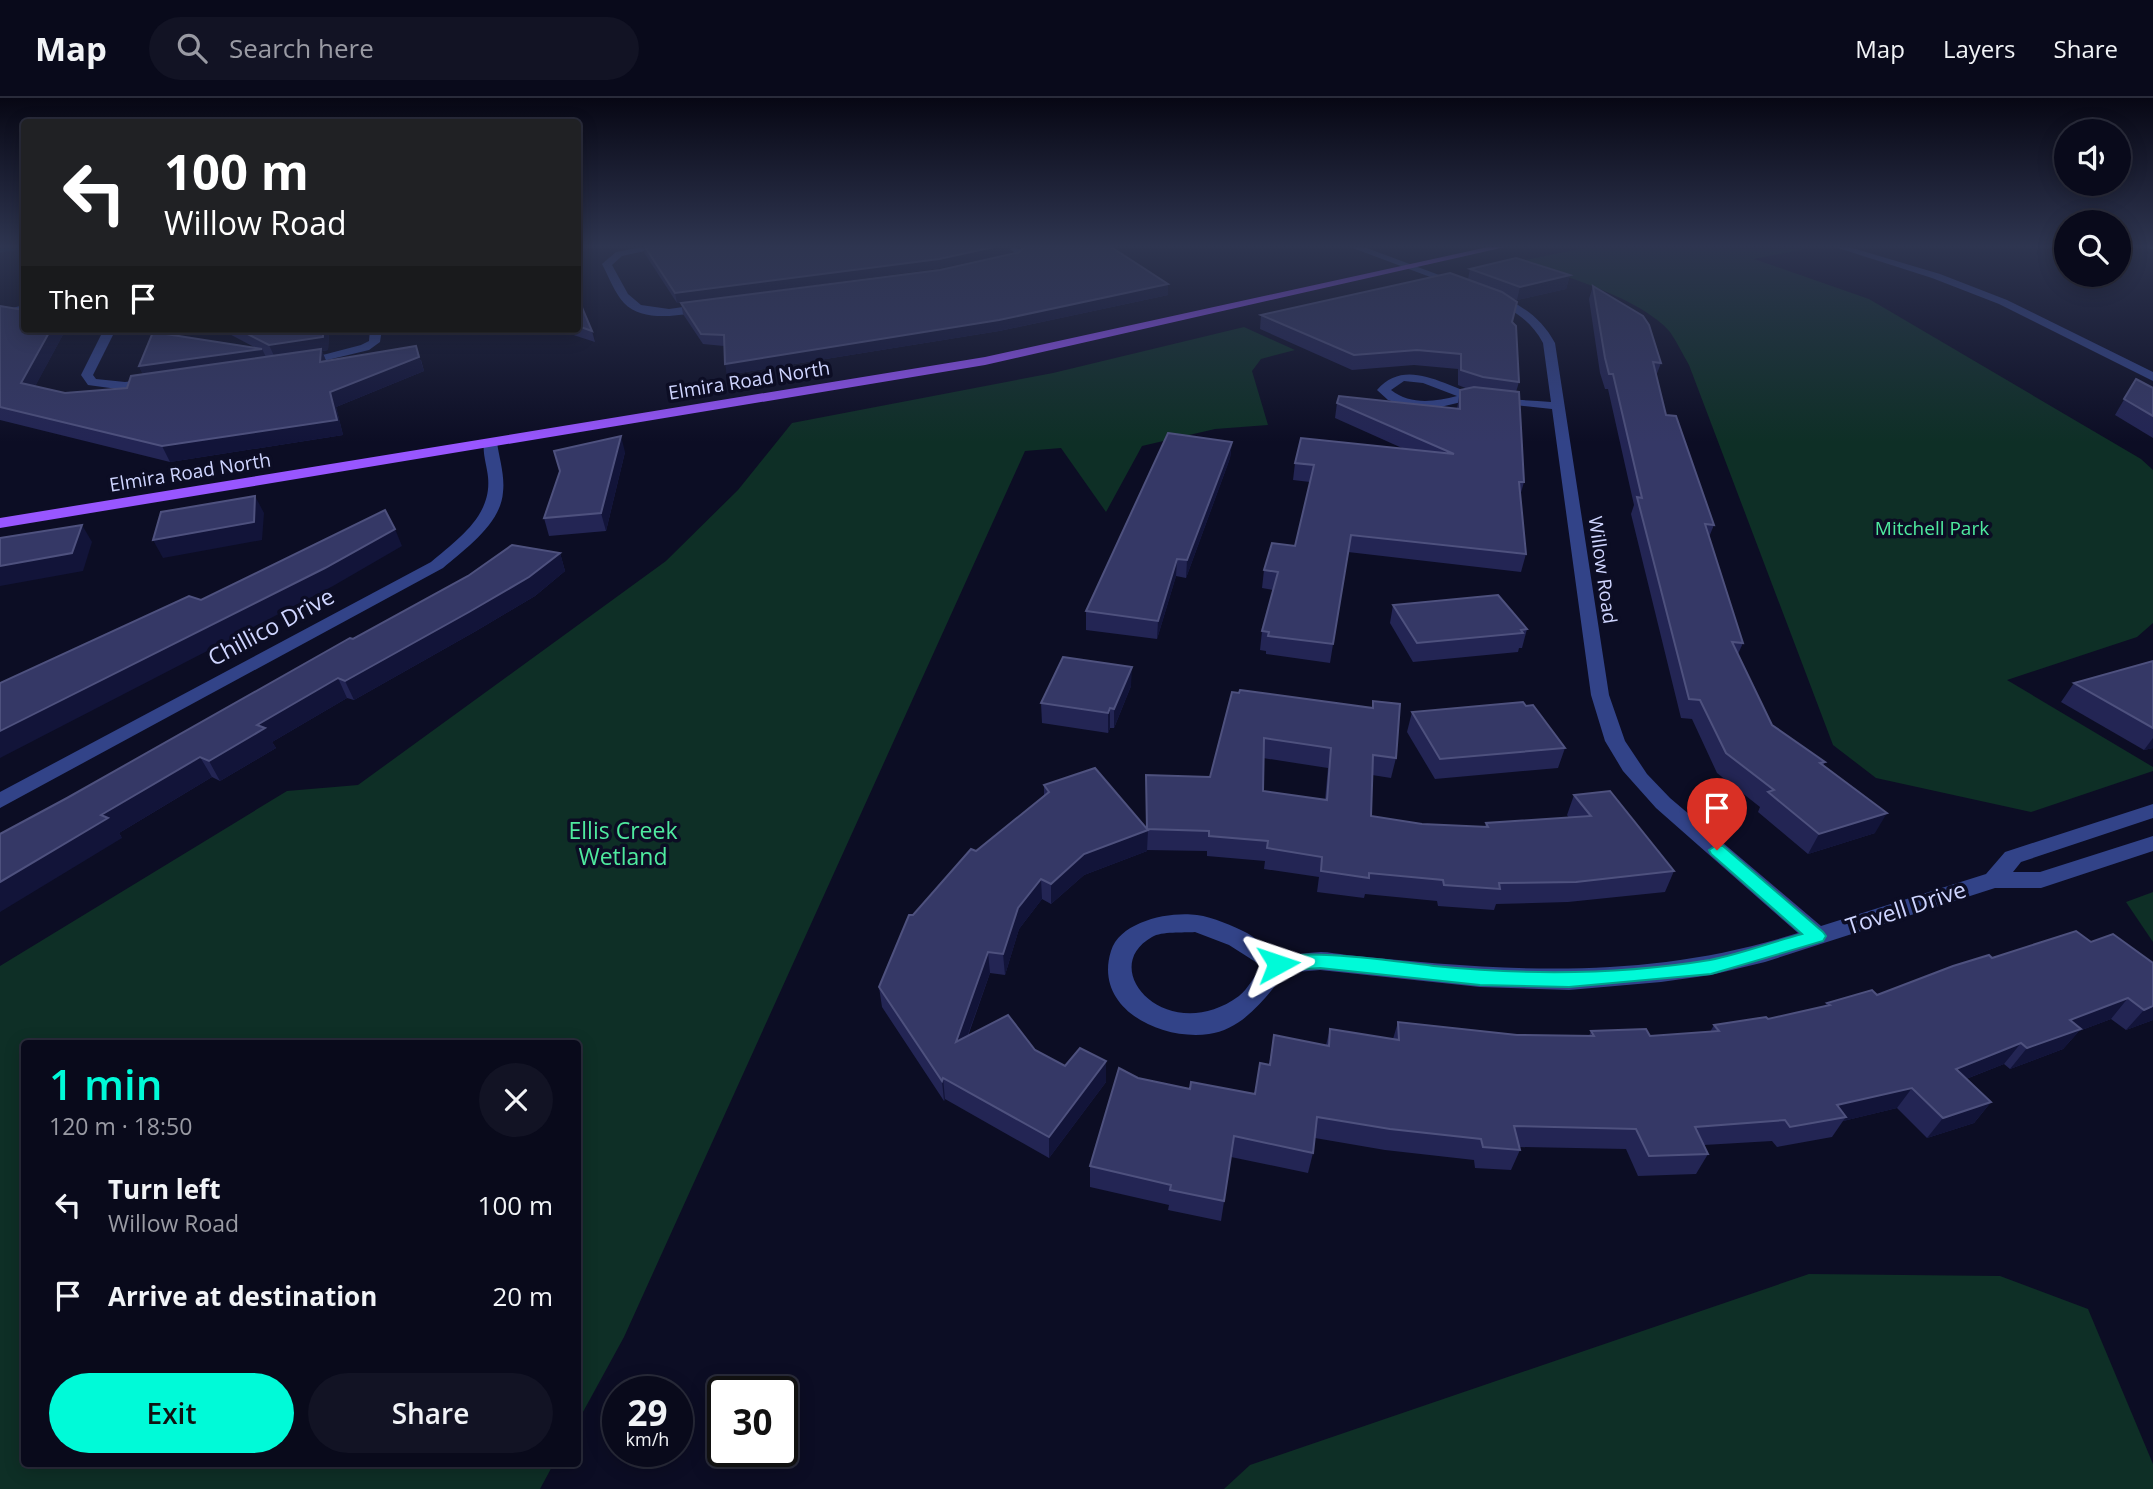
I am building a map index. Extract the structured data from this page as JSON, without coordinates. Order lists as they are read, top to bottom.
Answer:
{
  "streets": {
    "main road": ["Elmira Road North"],
    "street": ["Willow Road", "Chillico Drive", "Tovell Drive"]
  },
  "crossings": [
    ["Elmira Road North", "Chillico Drive"],
    ["Willow Road", "Tovell Drive"]
  ],
  "parks": ["Mitchell Park", "Ellis Creek Wetland"],
  "page": {
    "header": "Map",
    "search": "Search here",
    "nav": ["Map", "Layers", "Share"],
    "turn": ["100 m", "Willow Road"],
    "then": "Then",
    "heading": ["1 min", "120 m · 18:50"],
    "list": [
      {
        "name": "Turn left",
        "note": "Willow Road",
        "value": "100 m"
      },
      {
        "name": "Arrive at destination",
        "value": "20 m"
      }
    ],
    "buttons": ["Exit", "Share"],
    "speed": "29 km/h",
    "limit": "30"
  }
}
